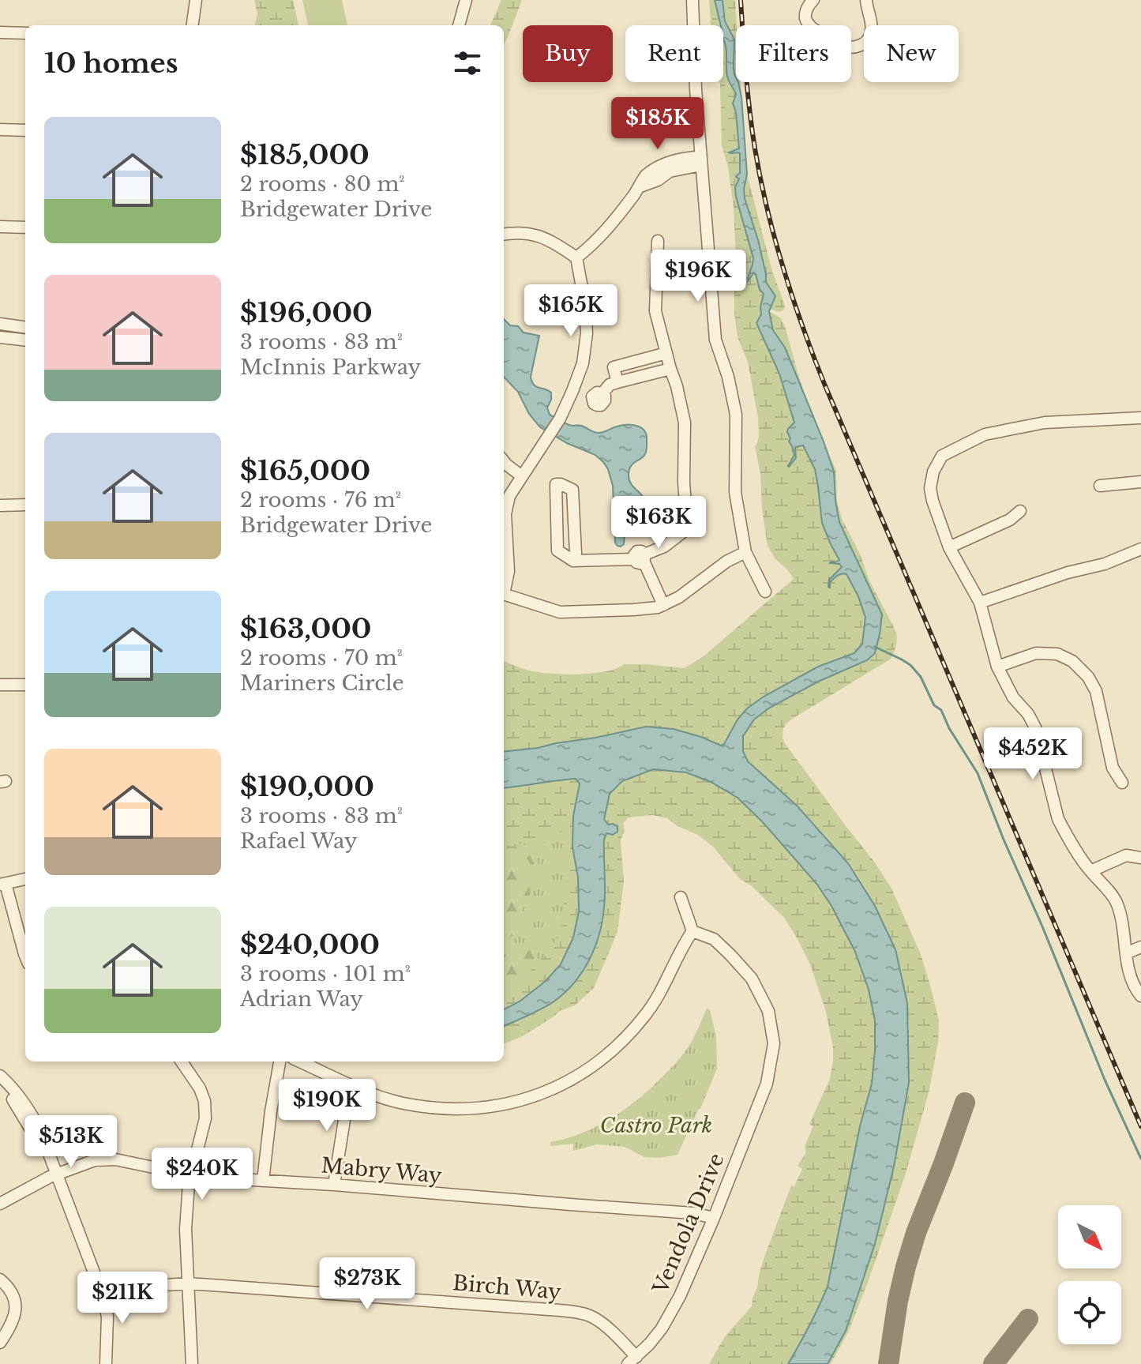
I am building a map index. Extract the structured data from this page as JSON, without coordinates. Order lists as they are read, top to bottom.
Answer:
{
  "streets": {
    "street": ["Mabry Way", "Vendola Drive", "Birch Way"]
  },
  "crossings": [
    ["Mabry Way", "Vendola Drive"],
    ["Vendola Drive", "Birch Way"]
  ],
  "parks": ["Castro Park"],
  "north": "bottom right",
  "page": {
    "chip": [
      "Buy",
      "Rent",
      "Filters",
      "New"
    ],
    "heading": "10 homes",
    "price": [
      "$185K",
      "$196K",
      "$165K",
      "$163K",
      "$452K",
      "$190K",
      "$513K",
      "$240K",
      "$273K",
      "$211K"
    ],
    "list": [
      {
        "name": "$185,000",
        "note": "2 rooms · 80 m² · Bridgewater Drive"
      },
      {
        "name": "$196,000",
        "note": "3 rooms · 83 m² · McInnis Parkway"
      },
      {
        "name": "$165,000",
        "note": "2 rooms · 76 m² · Bridgewater Drive"
      },
      {
        "name": "$163,000",
        "note": "2 rooms · 70 m² · Mariners Circle"
      },
      {
        "name": "$190,000",
        "note": "3 rooms · 83 m² · Rafael Way"
      },
      {
        "name": "$240,000",
        "note": "3 rooms · 101 m² · Adrian Way"
      }
    ]
  }
}
